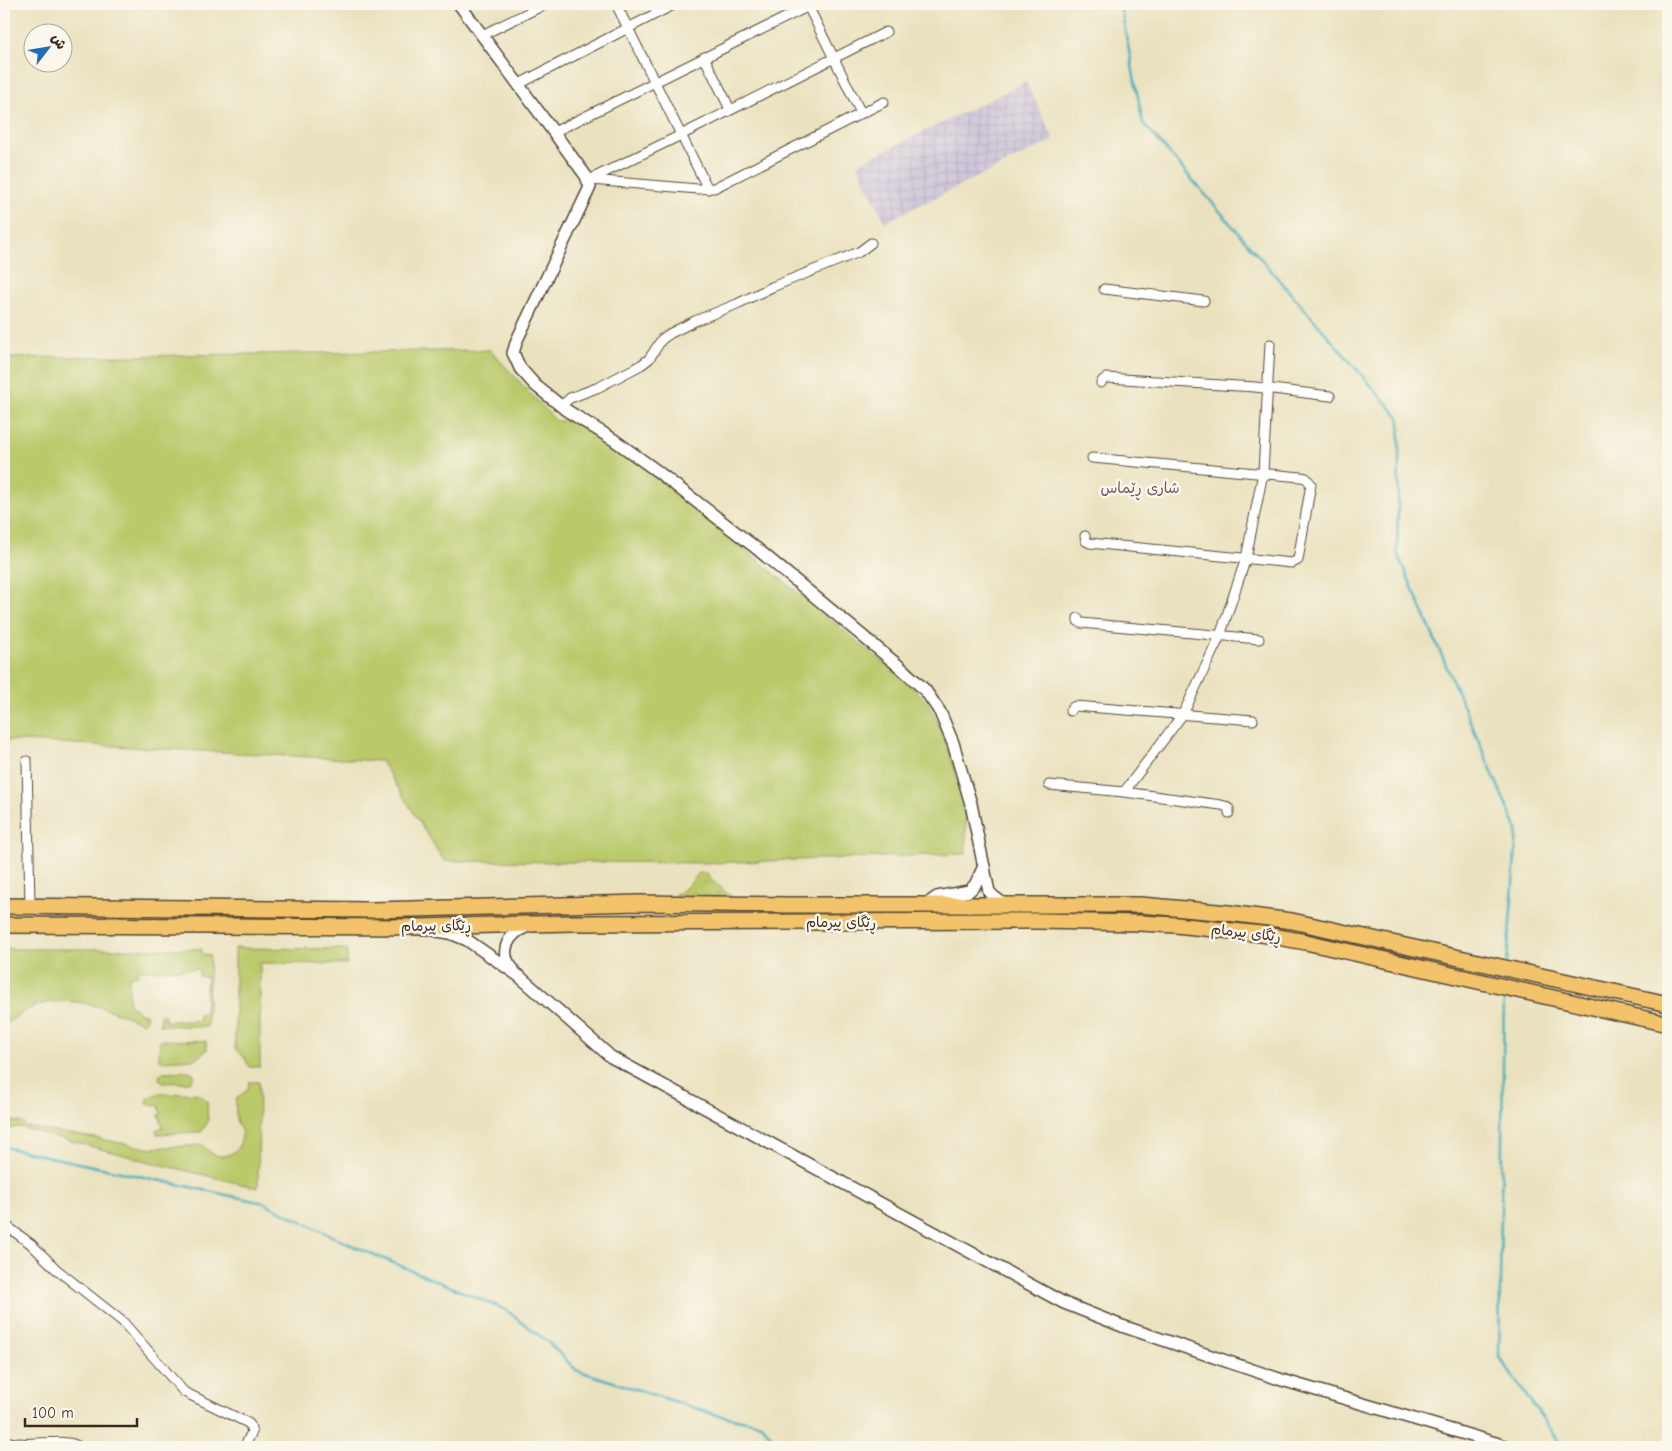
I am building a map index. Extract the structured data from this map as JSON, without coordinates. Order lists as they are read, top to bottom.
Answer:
{
  "streets": {
    "highway": ["ڕێگای پیرمام"]
  },
  "districts": ["شاری ڕێماس"],
  "scale_bar": "100 m",
  "north": "top right"
}
